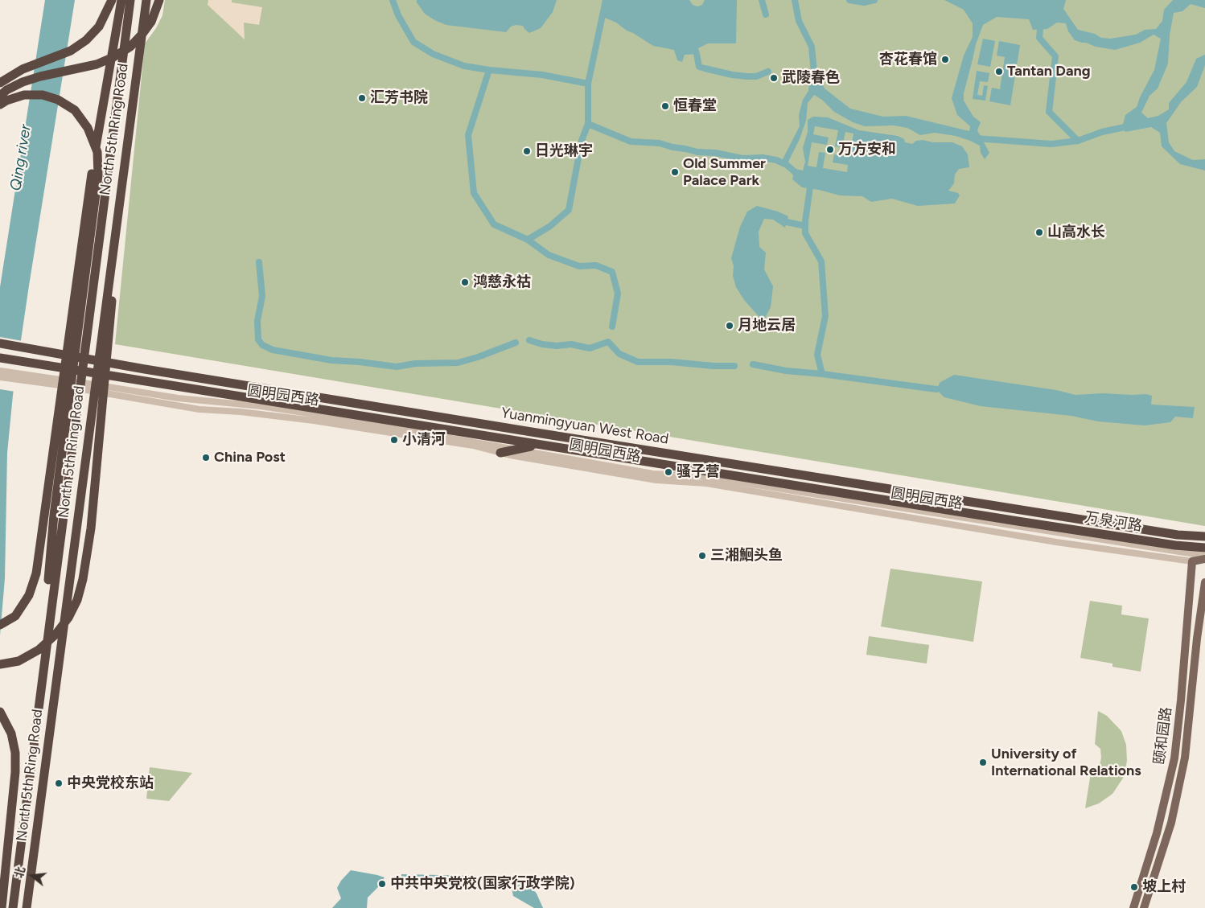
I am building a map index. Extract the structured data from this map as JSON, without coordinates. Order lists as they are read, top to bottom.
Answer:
{
  "streets": {
    "highway": ["North 5th Ring Road", "Yuanmingyuan West Road", "万泉河路"],
    "main road": ["颐和园路"],
    "street": ["圆明园西路"]
  },
  "crossings": [
    ["圆明园西路", "颐和园路"],
    ["Yuanmingyuan West Road", "万泉河路"]
  ],
  "water": ["Qing river"],
  "places": [
    "杏花春馆",
    "Tantan Dang",
    "武陵春色",
    "汇芳书院",
    "恒春堂",
    "万方安和",
    "日光琳宇",
    "Old Summer Palace Park",
    "山高水长",
    "鸿慈永祜",
    "月地云居",
    "小清河",
    "China Post",
    "骚子营",
    "三湘鮰头鱼",
    "University of International Relations",
    "中央党校东站",
    "中共中央党校(国家行政学院)",
    "坡上村"
  ],
  "north": "left"
}
